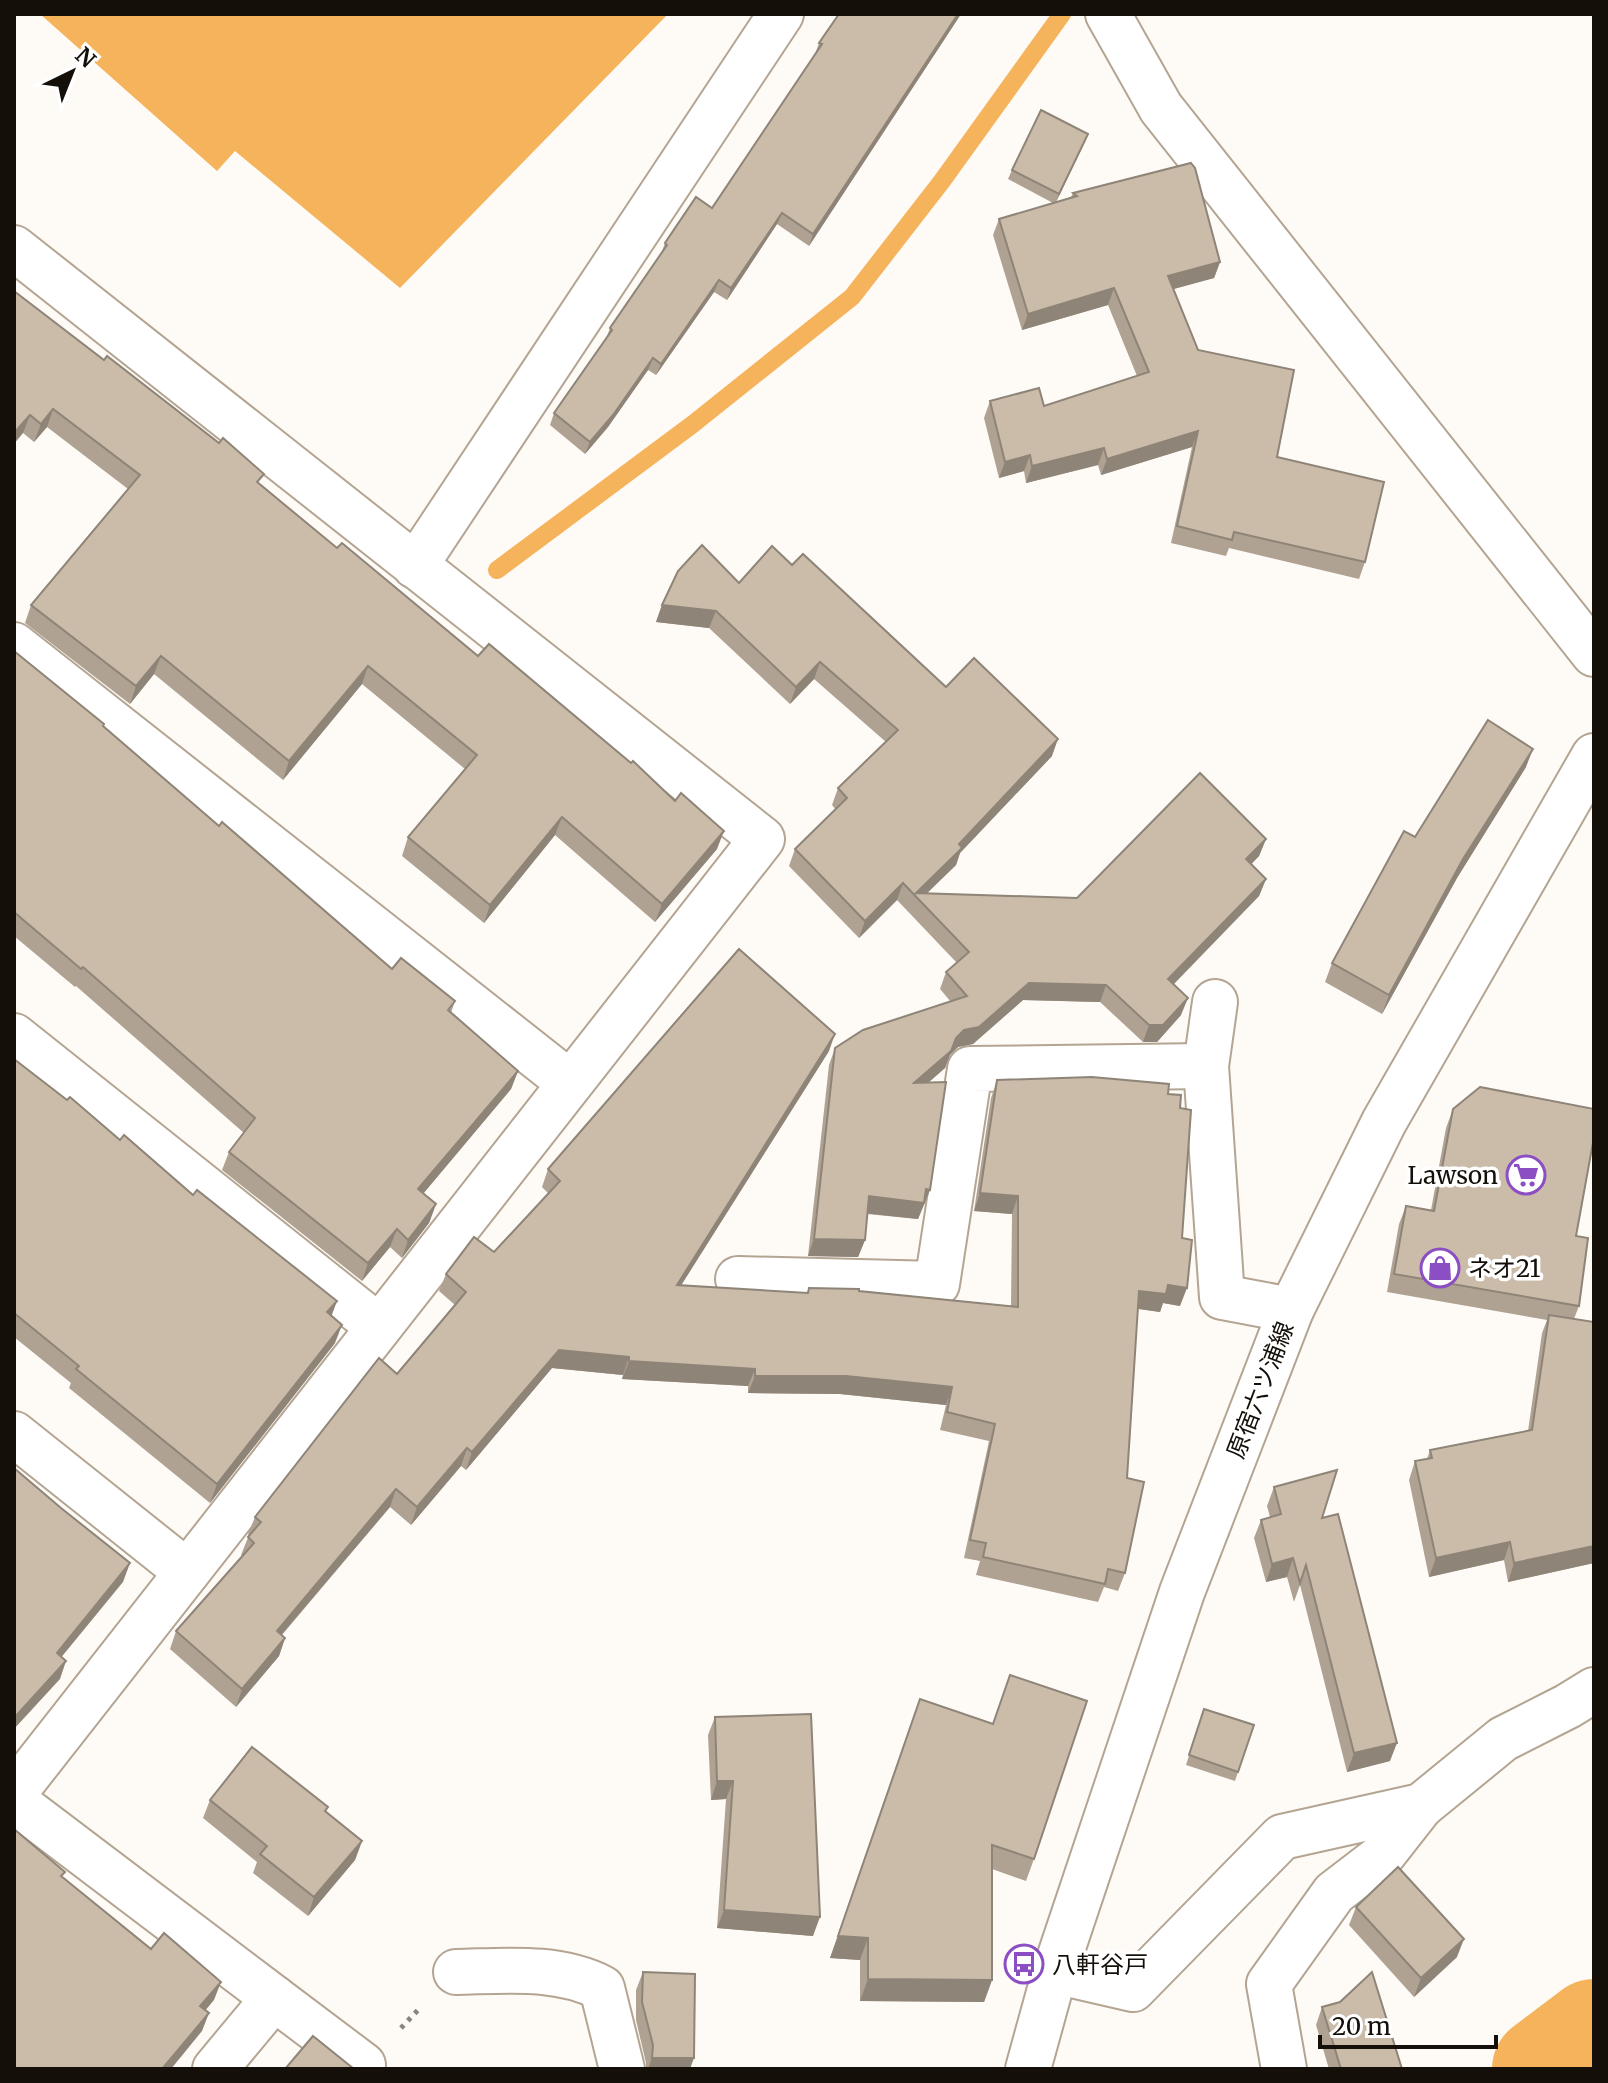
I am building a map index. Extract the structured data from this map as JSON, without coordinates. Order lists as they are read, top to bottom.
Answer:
{
  "streets": {
    "street": ["原宿六ツ浦線"]
  },
  "places": {
    "supermarket": ["Lawson"],
    "shop": ["ネオ21"],
    "bus stop": ["八軒谷戸"]
  },
  "scale_bar": "20 m",
  "north": "top right"
}
